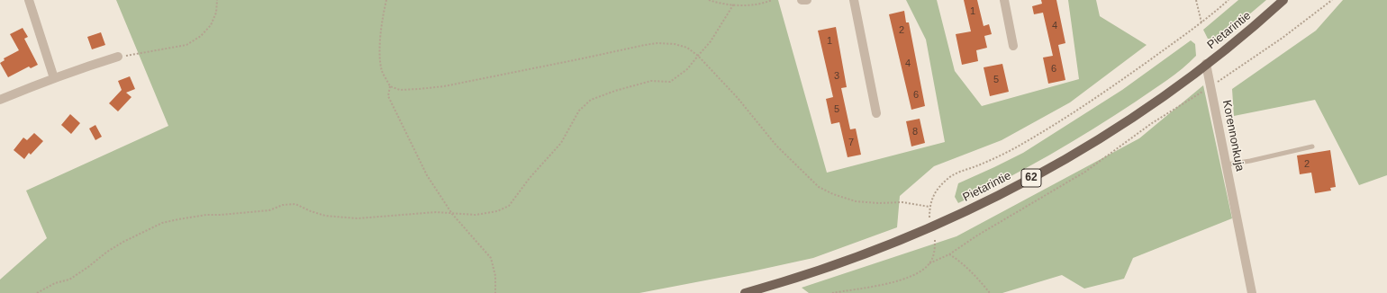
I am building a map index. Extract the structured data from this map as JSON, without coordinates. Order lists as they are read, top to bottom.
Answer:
{
  "streets": {
    "main road": ["Pietarintie", "62"],
    "street": ["Korennonkuja"]
  },
  "crossings": [
    ["Pietarintie", "Korennonkuja"]
  ],
  "house_numbers": [
    "1",
    "4",
    "2",
    "1",
    "4",
    "6",
    "3",
    "5",
    "6",
    "5",
    "8",
    "7",
    "2"
  ]
}
